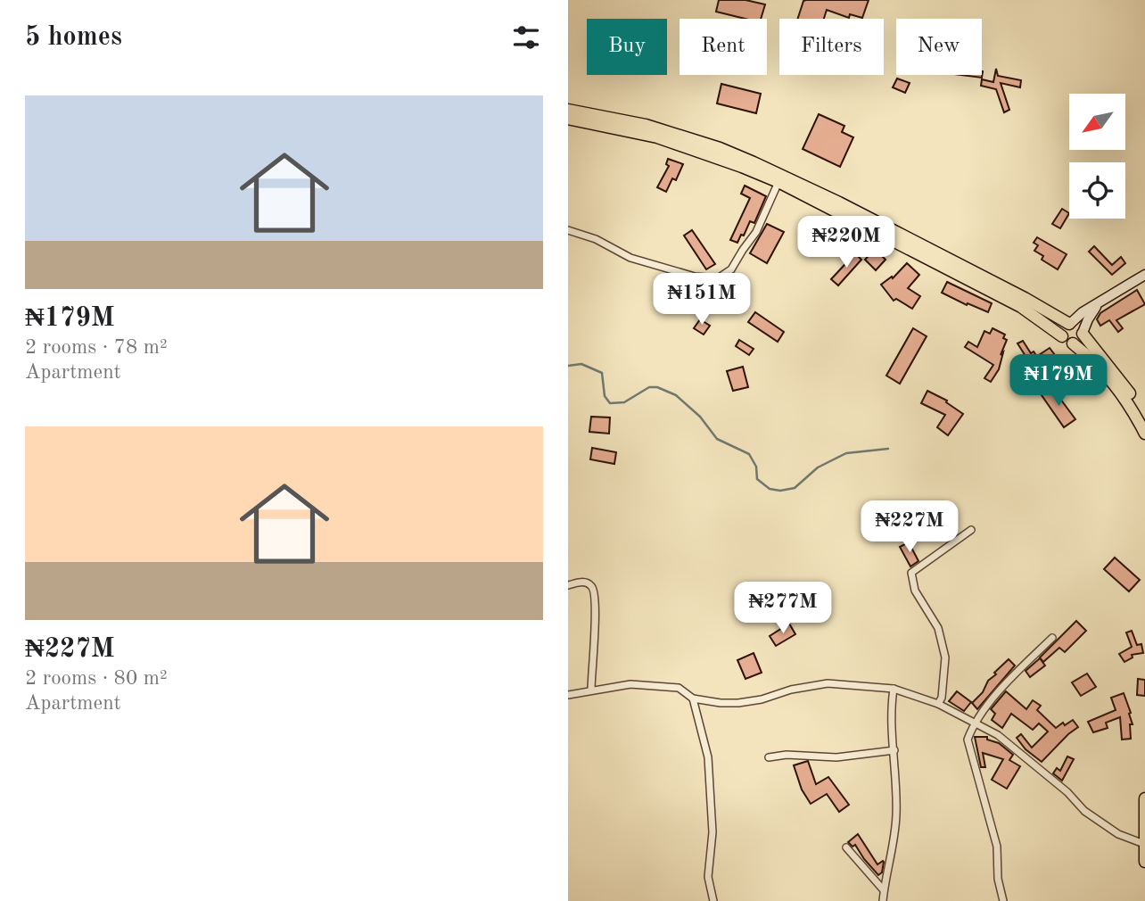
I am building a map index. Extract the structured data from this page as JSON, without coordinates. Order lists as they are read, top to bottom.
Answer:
{
  "north": "bottom left",
  "page": {
    "heading": "5 homes",
    "chip": [
      "Buy",
      "Rent",
      "Filters",
      "New"
    ],
    "list": [
      {
        "name": "₦179M",
        "note": "2 rooms · 78 m² · Apartment"
      },
      {
        "name": "₦227M",
        "note": "2 rooms · 80 m² · Apartment"
      }
    ],
    "price": [
      "₦220M",
      "₦151M",
      "₦179M",
      "₦227M",
      "₦277M"
    ]
  }
}
